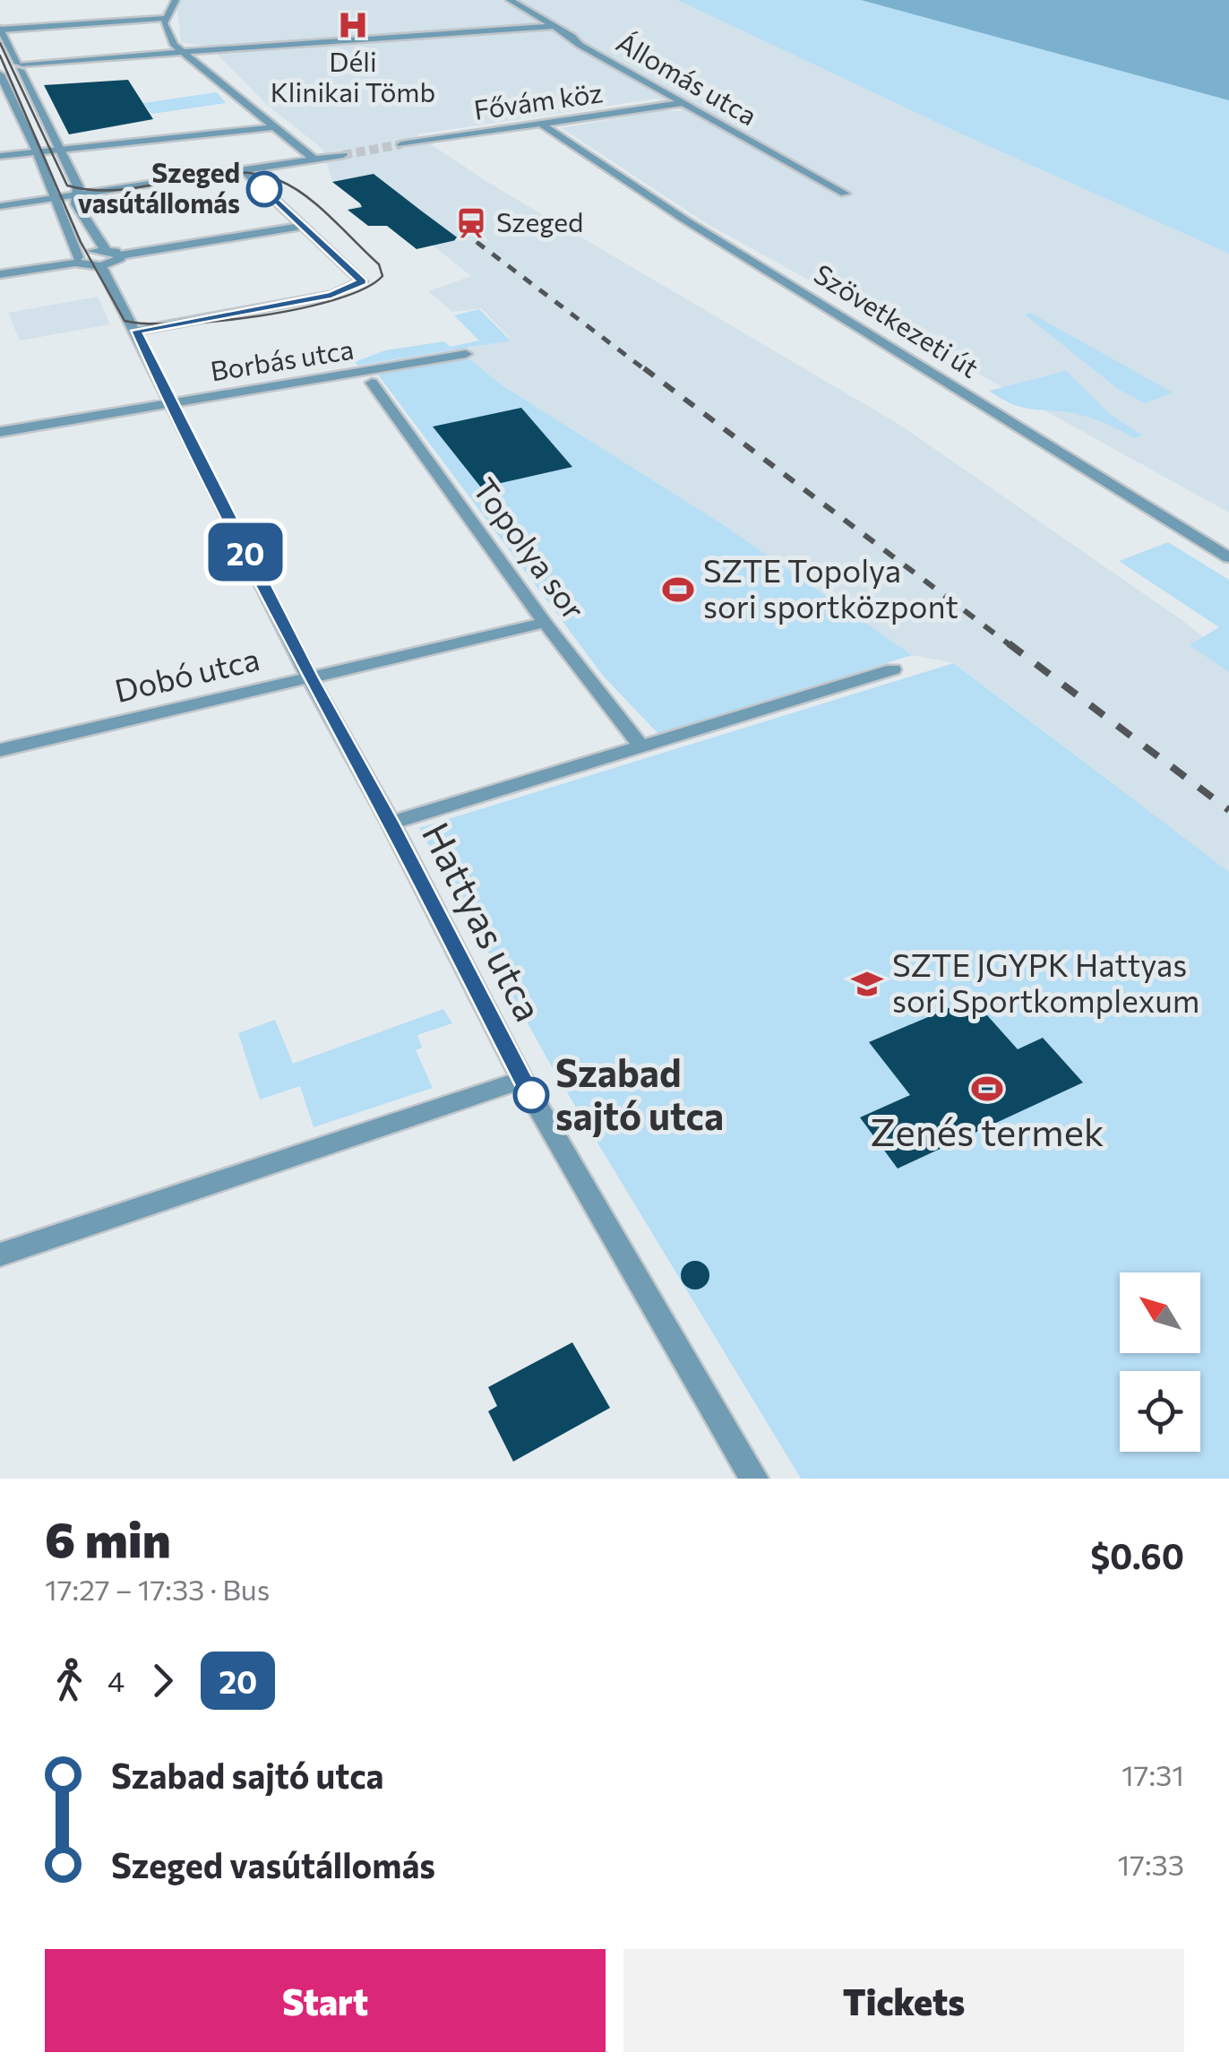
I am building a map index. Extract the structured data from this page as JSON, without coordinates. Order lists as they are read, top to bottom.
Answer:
{
  "streets": {
    "street": [
      "Állomás utca",
      "Fővám köz",
      "Szövetkezeti út",
      "Borbás utca",
      "Topolya sor",
      "Dobó utca",
      "Hattyas utca"
    ]
  },
  "crossings": [
    ["Állomás utca", "Fővám köz"],
    ["Fővám köz", "Szövetkezeti út"],
    ["Borbás utca", "Hattyas utca"],
    ["Topolya sor", "Dobó utca"],
    ["Dobó utca", "Hattyas utca"]
  ],
  "places": {
    "hospital": ["Déli Klinikai Tömb"],
    "other": ["Szeged vasútállomás", "Szabad sajtó utca"],
    "station": ["Szeged"],
    "sports": ["SZTE Topolya sori sportközpont", "Zenés termek"],
    "school or university": ["SZTE JGYPK Hattyas sori Sportkomplexum"]
  },
  "lines": ["bus line 20"],
  "north": "top left",
  "page": {
    "on_map": "20",
    "heading": ["6 min", "17:27 – 17:33 · Bus", "$0.60"],
    "legs": ["4", "20"],
    "list": [
      {
        "name": "Szabad sajtó utca",
        "value": "17:31"
      },
      {
        "name": "Szeged vasútállomás",
        "value": "17:33"
      }
    ],
    "buttons": ["Start", "Tickets"]
  }
}
